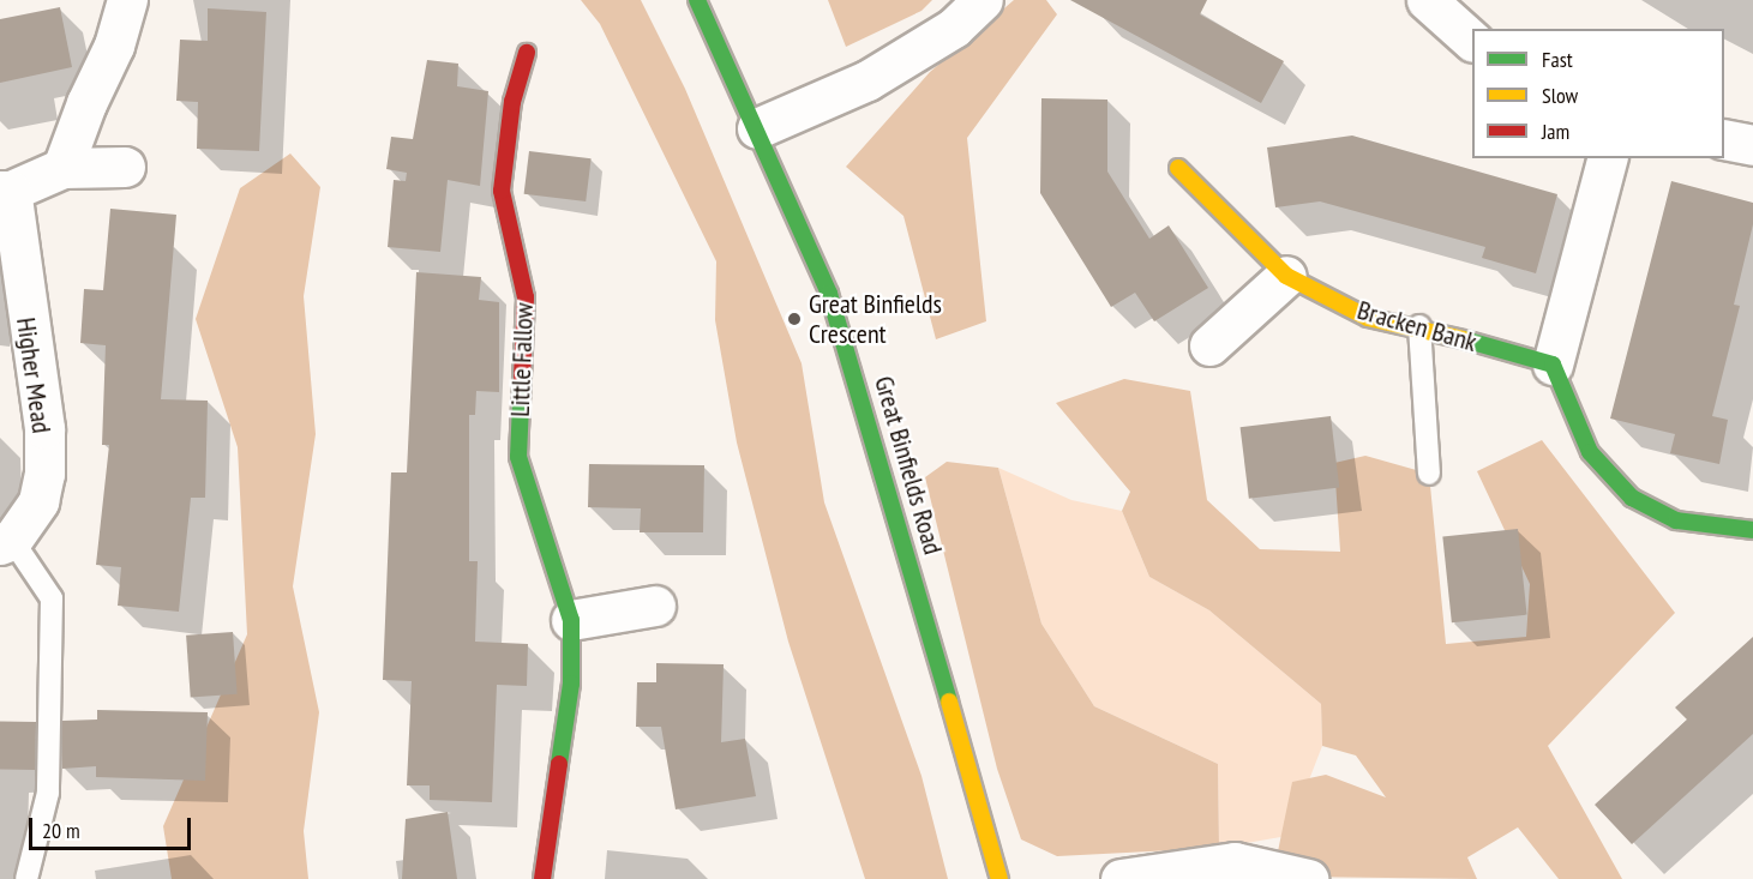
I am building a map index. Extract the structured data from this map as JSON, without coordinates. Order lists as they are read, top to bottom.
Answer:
{
  "streets": {
    "street": [
      "Bracken Bank",
      "Little Fallow",
      "Higher Mead",
      "Great Binfields Road"
    ]
  },
  "places": ["Great Binfields Crescent"],
  "legend": ["Fast", "Slow", "Jam"],
  "scale_bar": "20 m"
}
